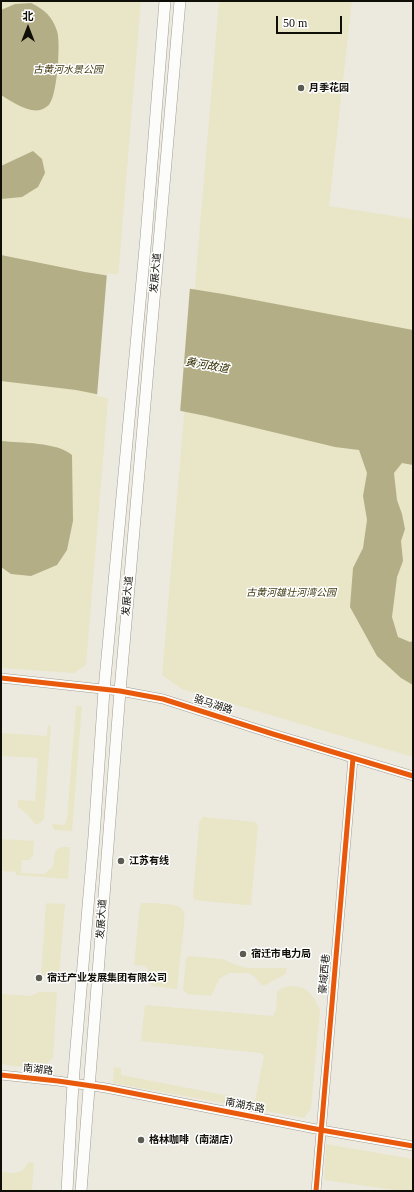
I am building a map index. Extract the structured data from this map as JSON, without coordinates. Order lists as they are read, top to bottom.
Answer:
{
  "streets": {
    "main road": ["发展大道"],
    "street": [
      "骆马湖路",
      "豪域西巷",
      "南湖路",
      "南湖东路"
    ]
  },
  "crossings": [
    ["发展大道", "骆马湖路"],
    ["发展大道", "南湖路"],
    ["发展大道", "南湖东路"],
    ["骆马湖路", "豪域西巷"],
    ["豪域西巷", "南湖东路"],
    ["南湖路", "南湖东路"]
  ],
  "water": ["黄河故道"],
  "parks": ["古黄河水景公园", "古黄河雄壮河湾公园"],
  "places": [
    "月季花园",
    "江苏有线",
    "宿迁市电力局",
    "宿迁产业发展集团有限公司",
    "格林咖啡（南湖店）"
  ],
  "scale_bar": "50 m",
  "north": "top"
}
